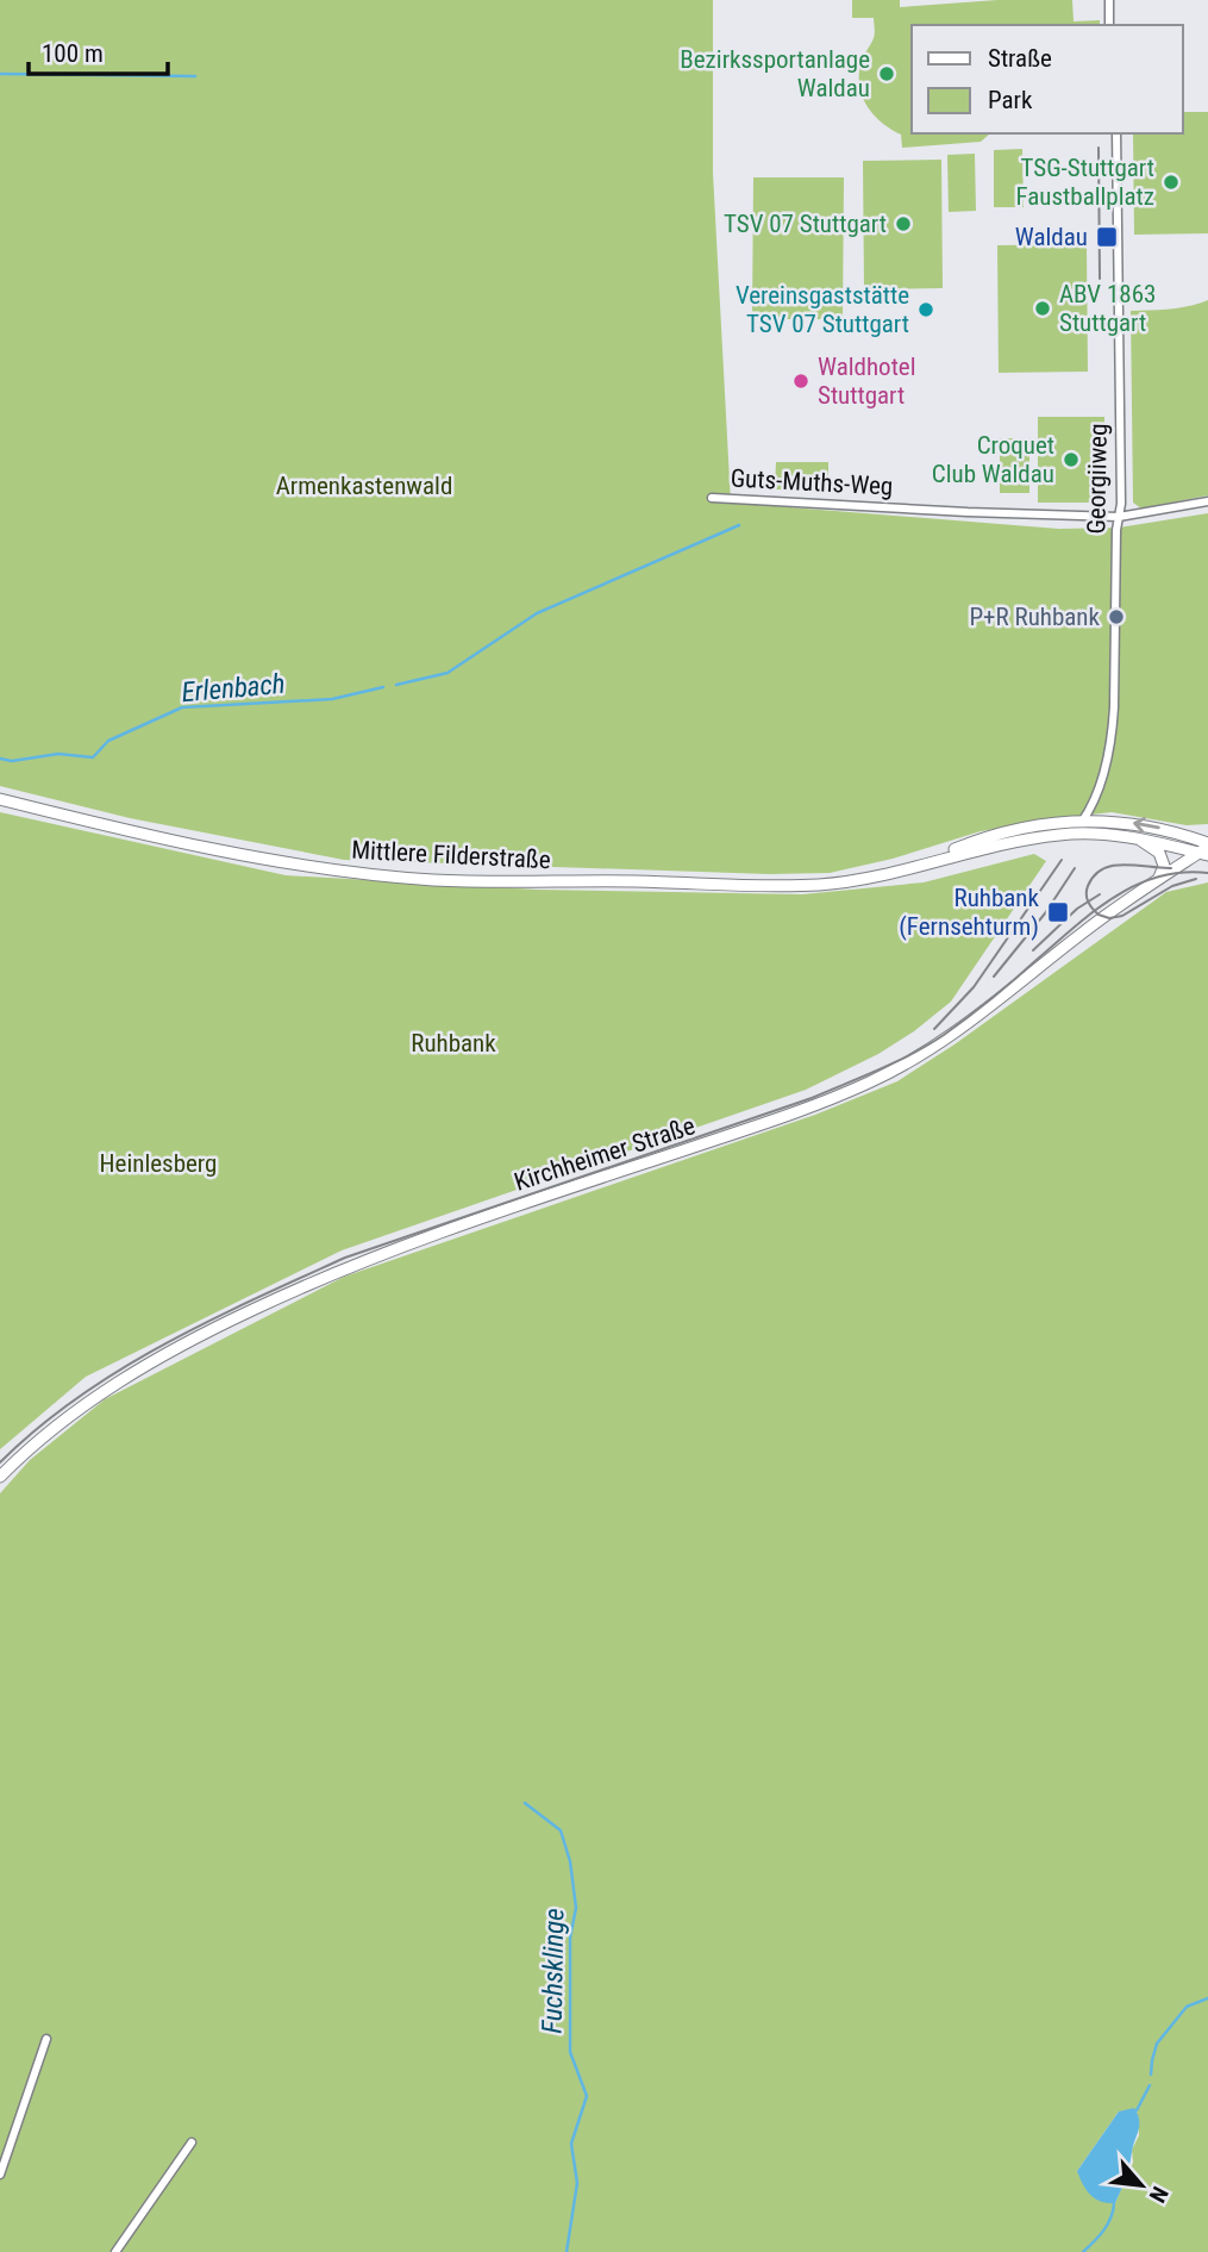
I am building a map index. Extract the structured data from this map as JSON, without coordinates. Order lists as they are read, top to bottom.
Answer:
{
  "streets": {
    "main road": ["Mittlere Filderstraße", "Kirchheimer Straße"],
    "street": ["Georgiiweg", "Guts-Muths-Weg"]
  },
  "crossings": [
    ["Georgiiweg", "Guts-Muths-Weg"],
    ["Georgiiweg", "Mittlere Filderstraße"],
    ["Mittlere Filderstraße", "Kirchheimer Straße"]
  ],
  "water": ["Erlenbach", "Fuchsklinge"],
  "parks": ["Armenkastenwald", "Ruhbank", "Heinlesberg"],
  "places": {
    "other": [
      "Bezirkssportanlage Waldau",
      "TSG-Stuttgart Faustballplatz",
      "TSV 07 Stuttgart",
      "ABV 1863 Stuttgart",
      "Vereinsgaststätte TSV 07 Stuttgart",
      "Waldhotel Stuttgart",
      "Croquet Club Waldau",
      "P+R Ruhbank"
    ],
    "transit": ["Waldau", "Ruhbank (Fernsehturm)"]
  },
  "legend": ["Straße", "Park"],
  "scale_bar": "100 m",
  "north": "bottom right"
}
